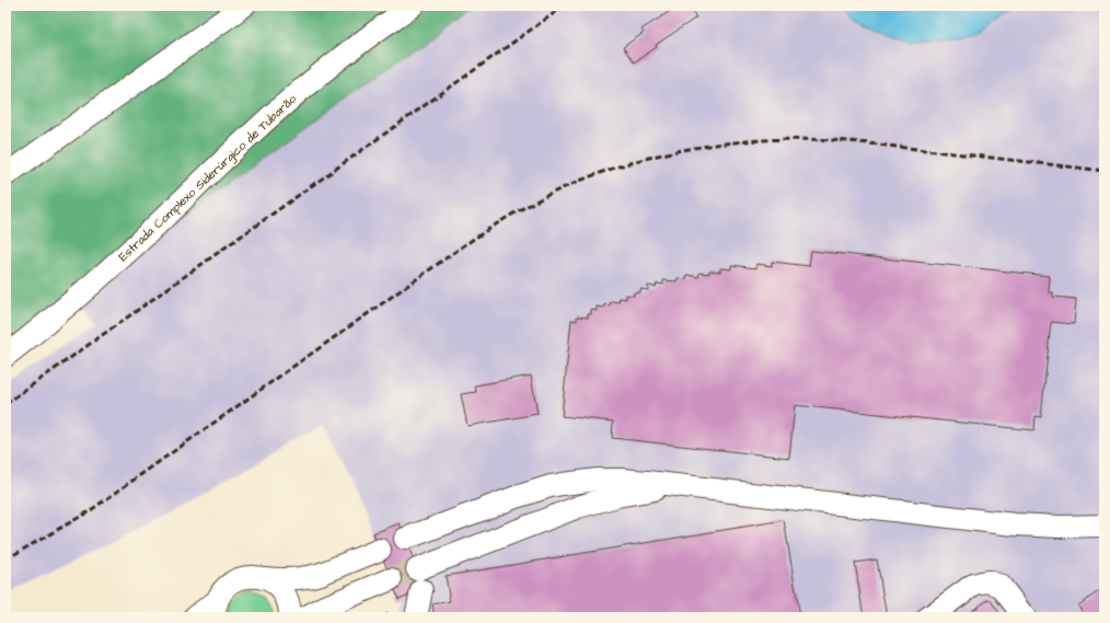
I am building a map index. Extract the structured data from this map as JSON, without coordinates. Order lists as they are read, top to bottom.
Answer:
{
  "streets": {
    "lane": ["Estrada Complexo Siderúrgico de Tubarão"]
  }
}
